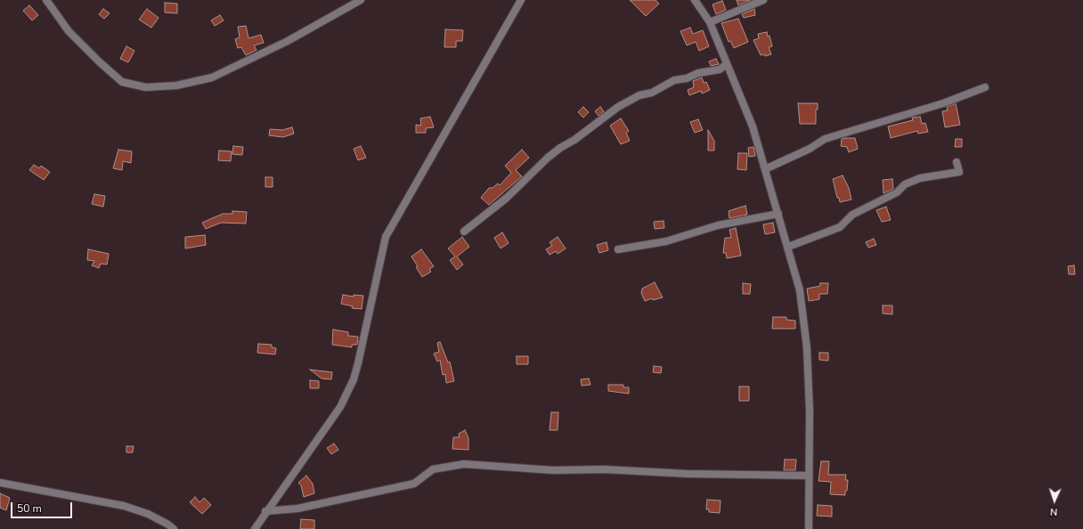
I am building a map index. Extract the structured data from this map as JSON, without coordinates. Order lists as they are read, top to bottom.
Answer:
{
  "scale_bar": "50 m",
  "north": "bottom"
}
